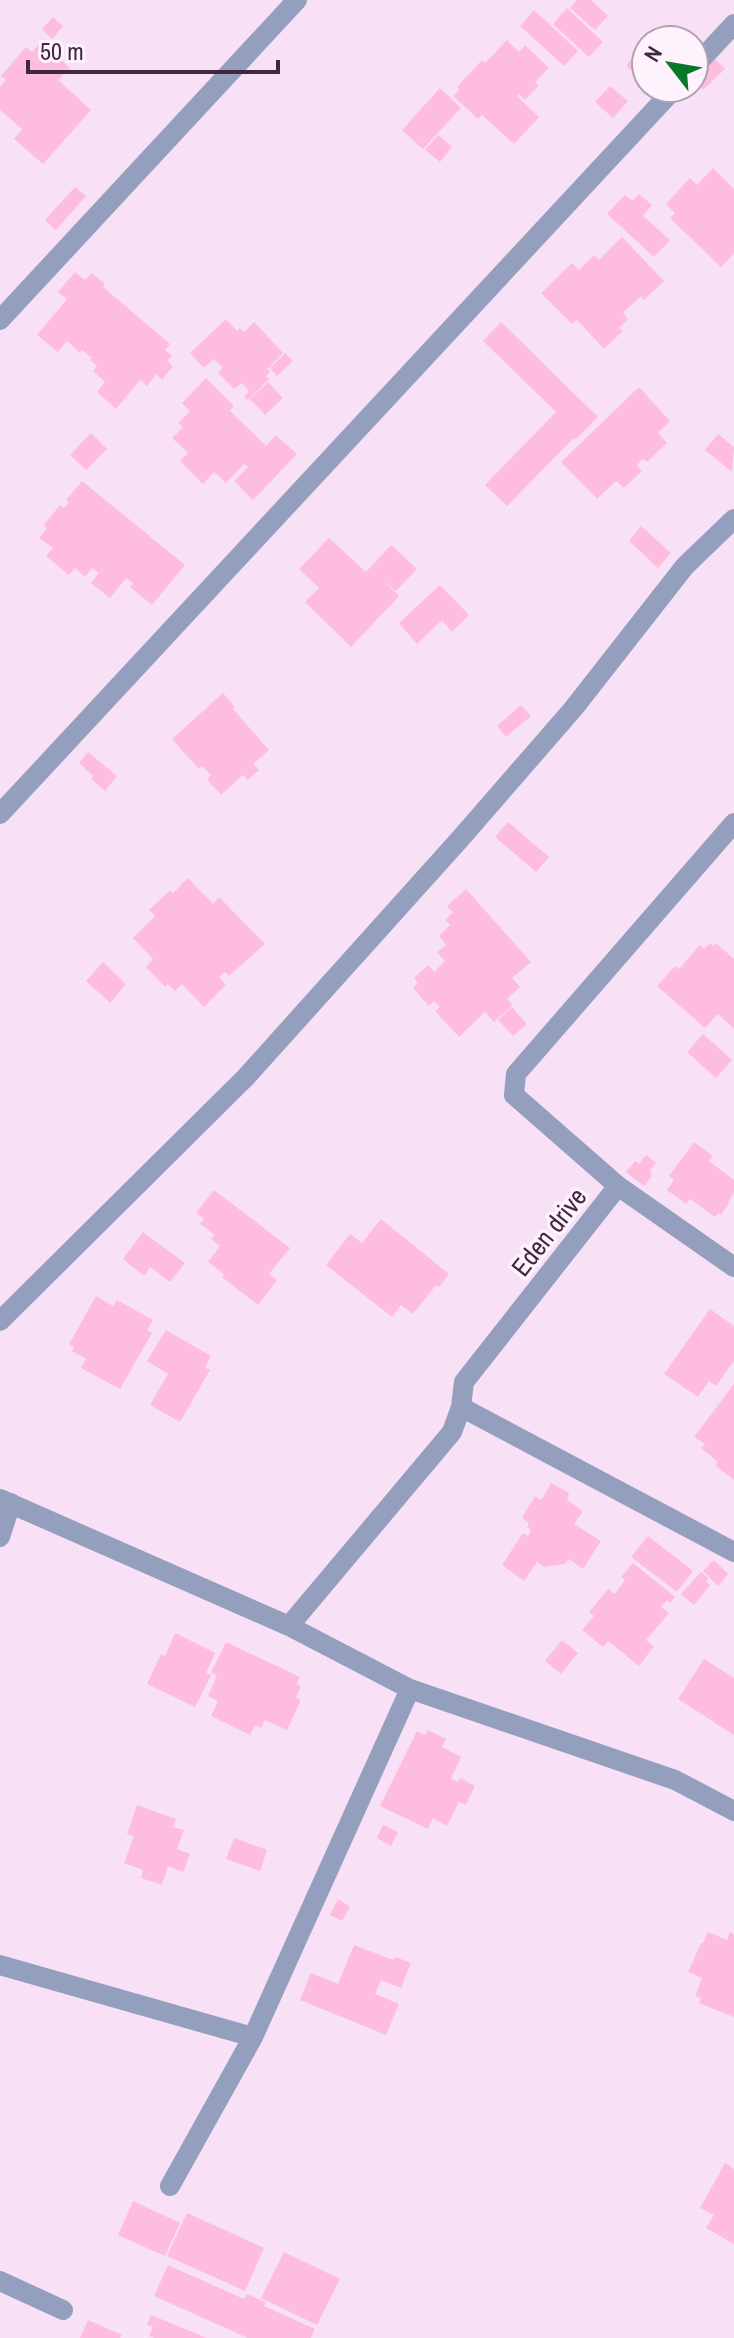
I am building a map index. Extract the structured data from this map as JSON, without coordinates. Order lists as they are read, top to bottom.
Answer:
{
  "streets": {
    "street": ["Eden drive"]
  },
  "scale_bar": "50 m",
  "north": "top left"
}
